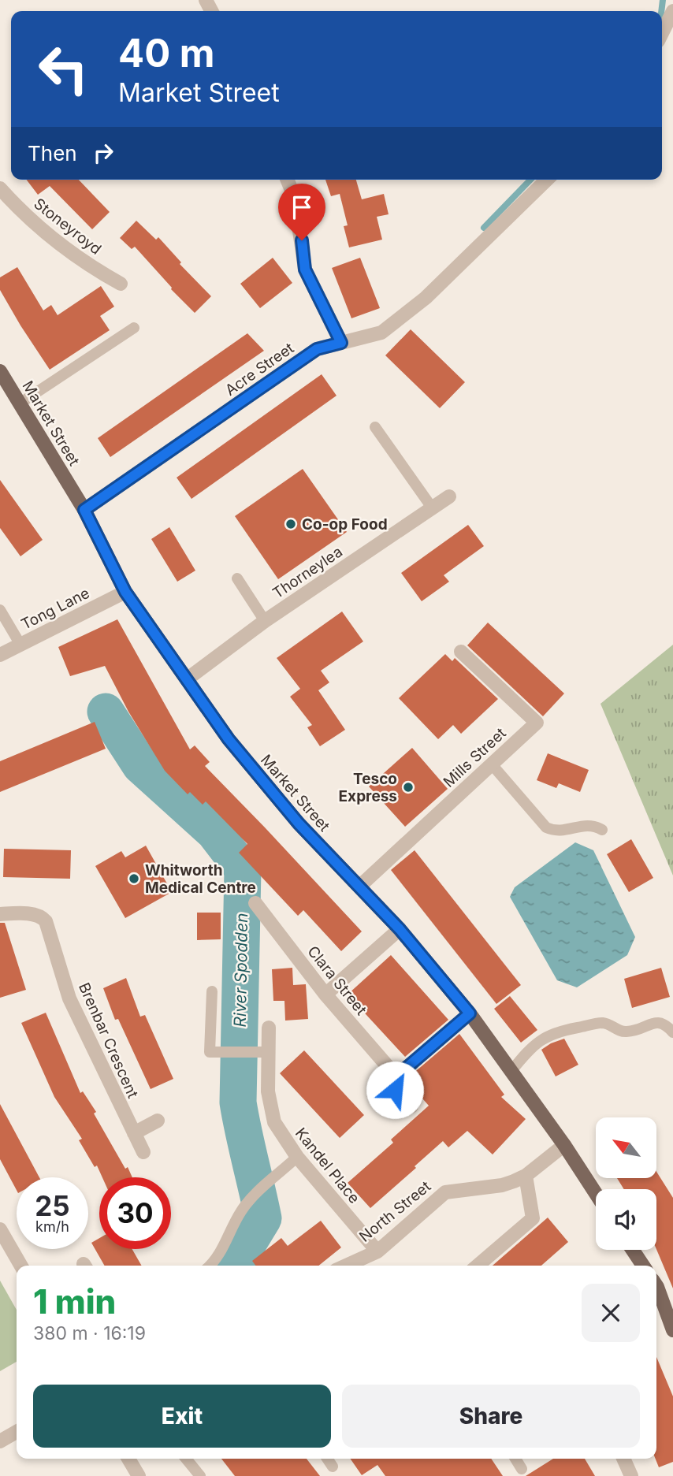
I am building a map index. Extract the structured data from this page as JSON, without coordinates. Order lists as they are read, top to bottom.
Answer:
{
  "streets": {
    "main road": ["Market Street"],
    "street": [
      "Stoneyroyd",
      "Acre Street",
      "Thorneylea",
      "Tong Lane",
      "Mills Street",
      "Clara Street",
      "Brenbar Crescent",
      "Kandel Place",
      "North Street"
    ]
  },
  "crossings": [
    ["Acre Street", "Market Street"],
    ["Market Street", "Thorneylea"],
    ["Market Street", "Tong Lane"],
    ["Market Street", "Mills Street"],
    ["Market Street", "North Street"],
    ["Kandel Place", "North Street"]
  ],
  "water": ["River Spodden"],
  "places": ["Co-op Food", "Tesco Express", "Whitworth Medical Centre"],
  "north": "top left",
  "page": {
    "turn": ["40 m", "Market Street"],
    "then": "Then",
    "speed": "25 km/h",
    "limit": "30",
    "heading": ["1 min", "380 m · 16:19"],
    "buttons": ["Exit", "Share"]
  }
}
